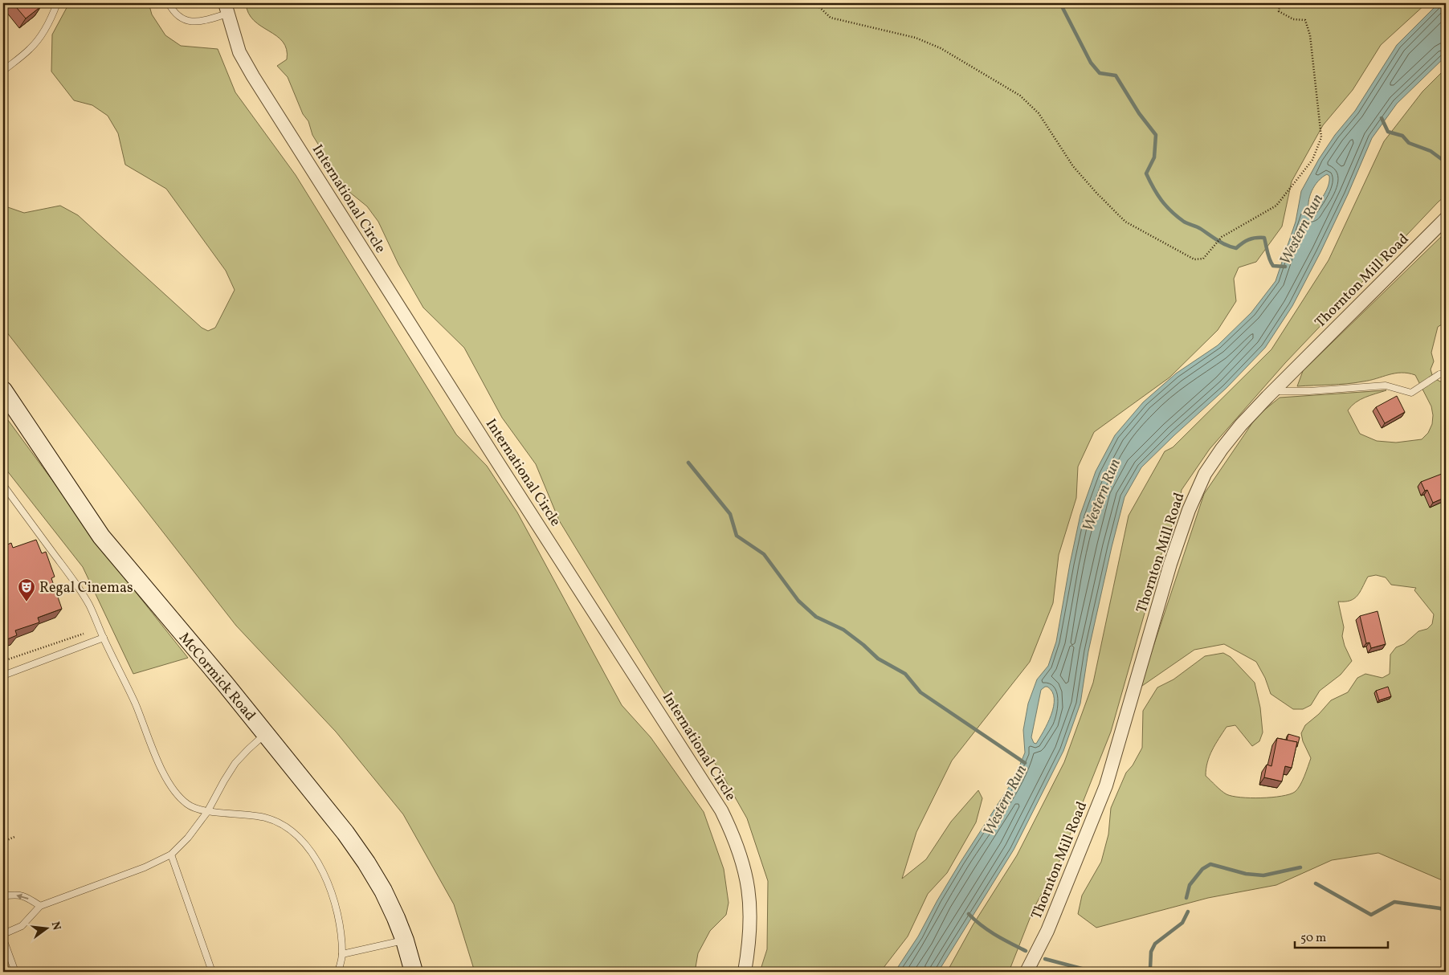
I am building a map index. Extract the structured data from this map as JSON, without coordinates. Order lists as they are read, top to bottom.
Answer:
{
  "streets": {
    "main road": ["McCormick Road"],
    "street": ["International Circle", "Thornton Mill Road"]
  },
  "water": ["Western Run"],
  "places": {
    "theatre": ["Regal Cinemas"]
  },
  "scale_bar": "50 m",
  "north": "right"
}
